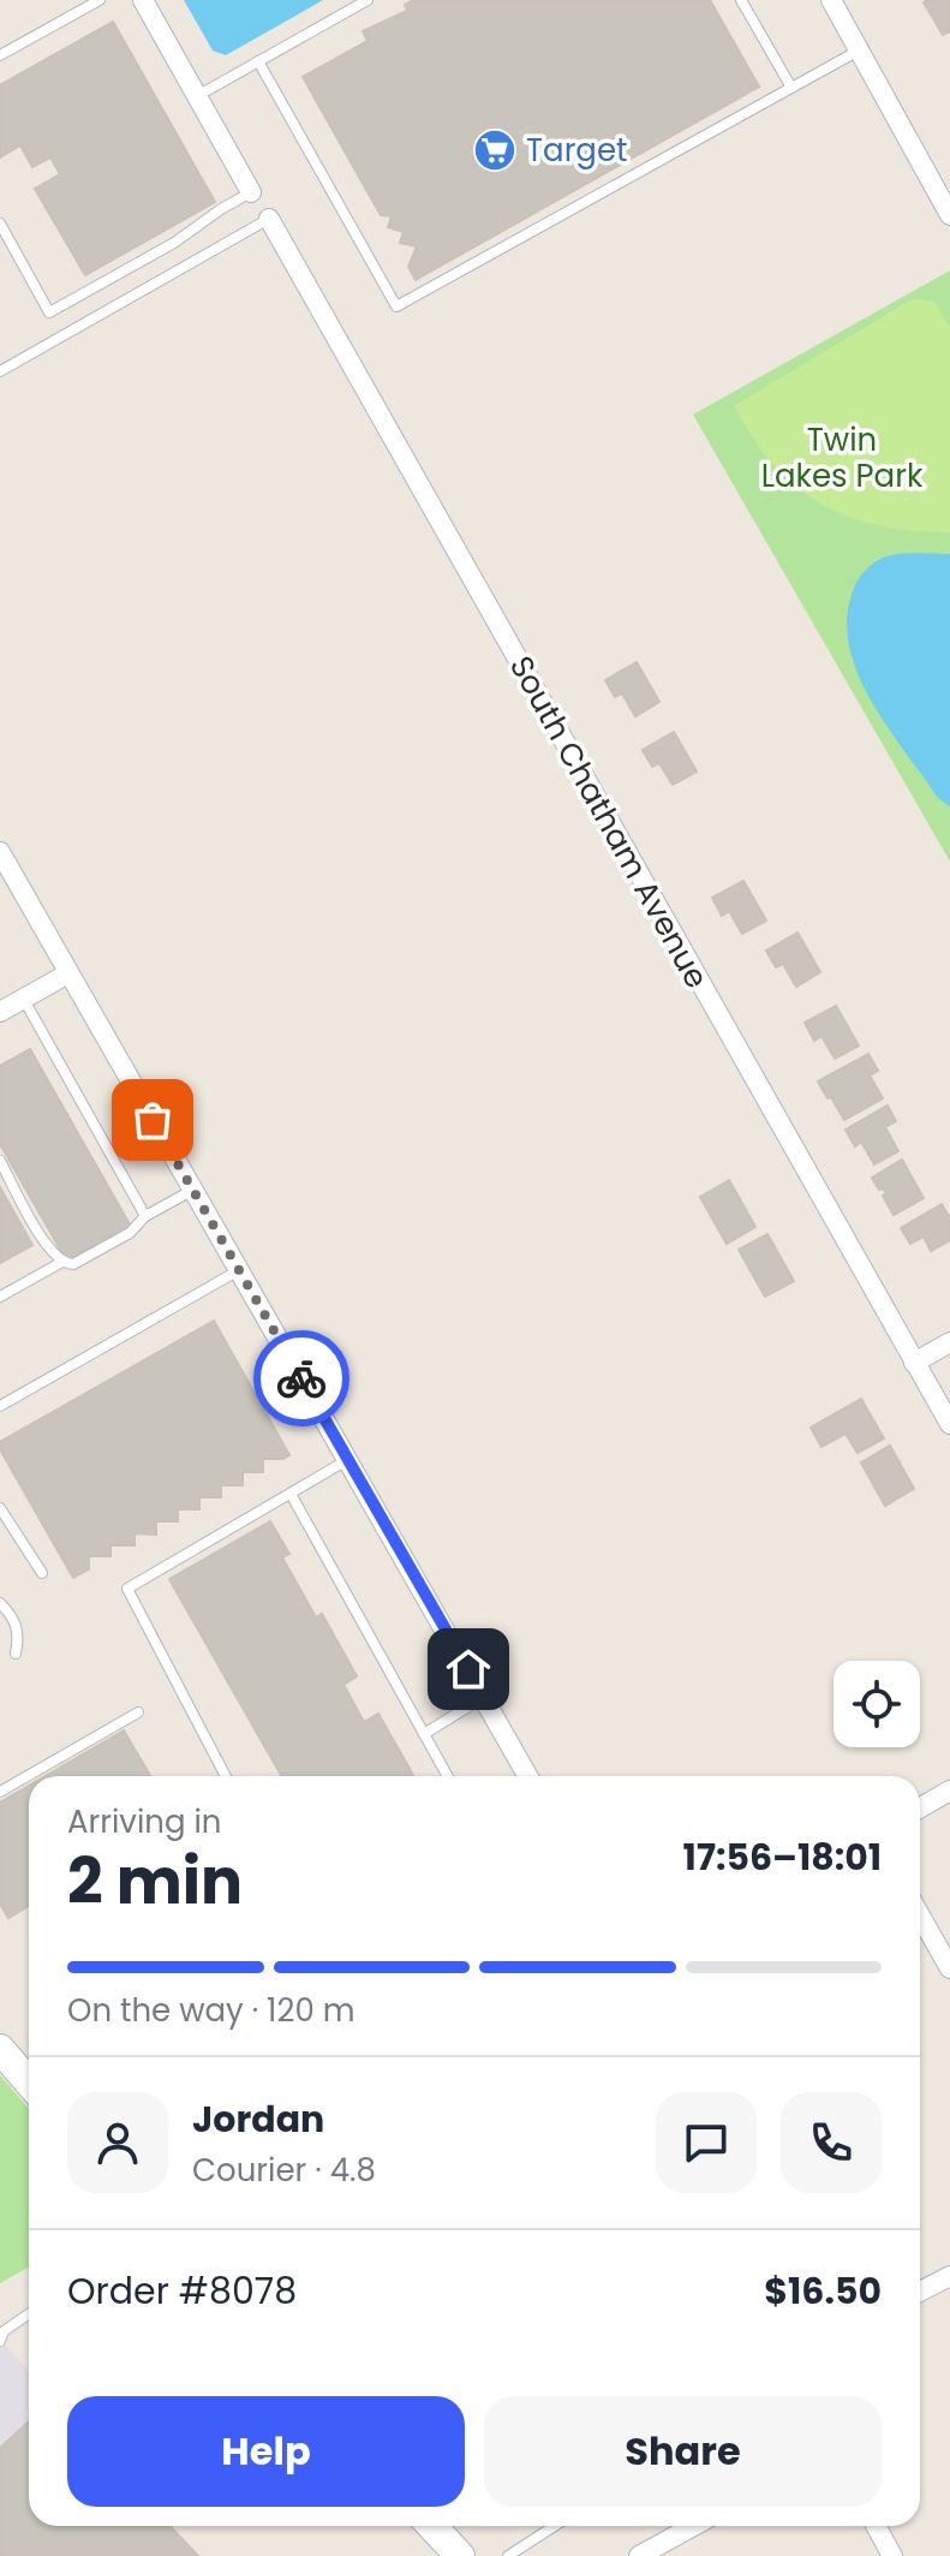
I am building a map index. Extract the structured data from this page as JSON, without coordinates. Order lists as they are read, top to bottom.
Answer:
{
  "streets": {
    "street": ["South Chatham Avenue"]
  },
  "parks": ["Twin Lakes Park"],
  "places": {
    "supermarket": ["Target"]
  },
  "page": {
    "heading": ["2 min", "Arriving in", "17:56–18:01"],
    "panel": [
      "Jordan",
      "Courier · 4.8",
      "Order #8078",
      "$16.50"
    ],
    "bar": "On the way · 120 m",
    "buttons": ["Help", "Share"]
  }
}
